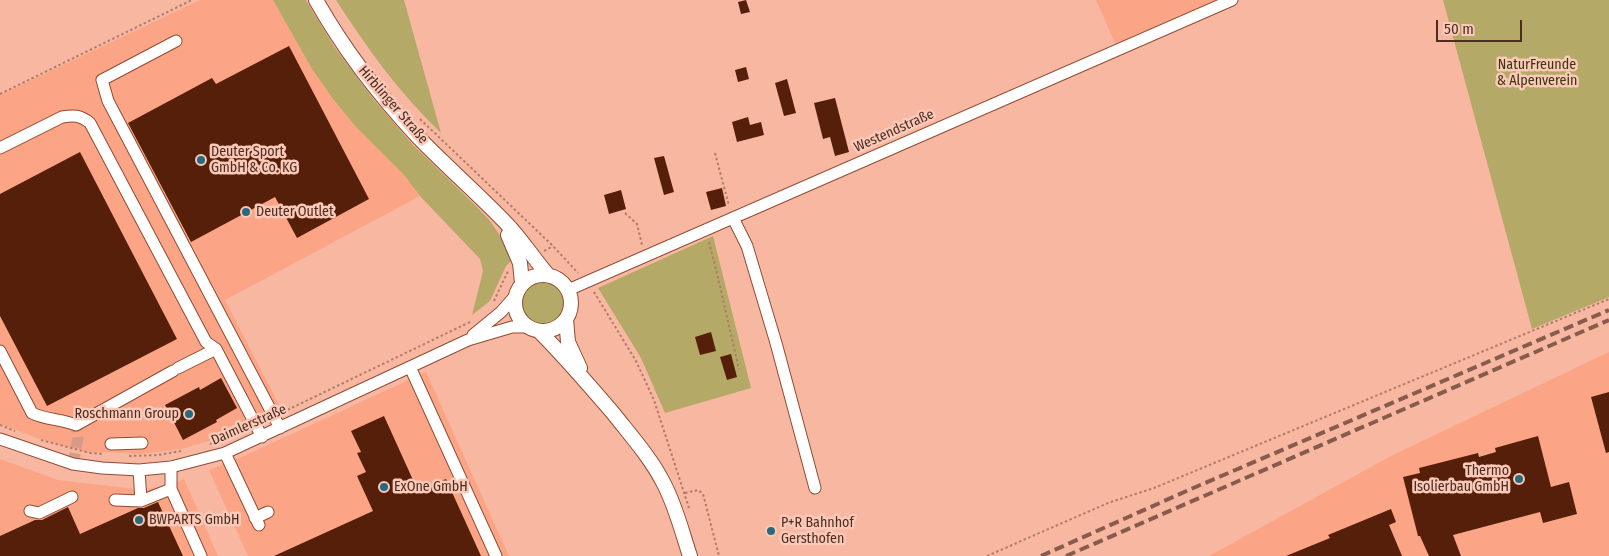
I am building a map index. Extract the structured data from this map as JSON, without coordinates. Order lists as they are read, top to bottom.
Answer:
{
  "streets": {
    "main road": ["Hirblinger Straße"],
    "street": ["Westendstraße", "Daimlerstraße"]
  },
  "crossings": [
    ["Hirblinger Straße", "Westendstraße"],
    ["Hirblinger Straße", "Daimlerstraße"],
    ["Westendstraße", "Daimlerstraße"]
  ],
  "parks": ["NaturFreunde & Alpenverein"],
  "places": [
    "Deuter Sport GmbH & Co. KG",
    "Deuter Outlet",
    "Roschmann Group",
    "Thermo Isolierbau GmbH",
    "ExOne GmbH",
    "BWPARTS GmbH",
    "P+R Bahnhof Gersthofen"
  ],
  "scale_bar": "50 m"
}
